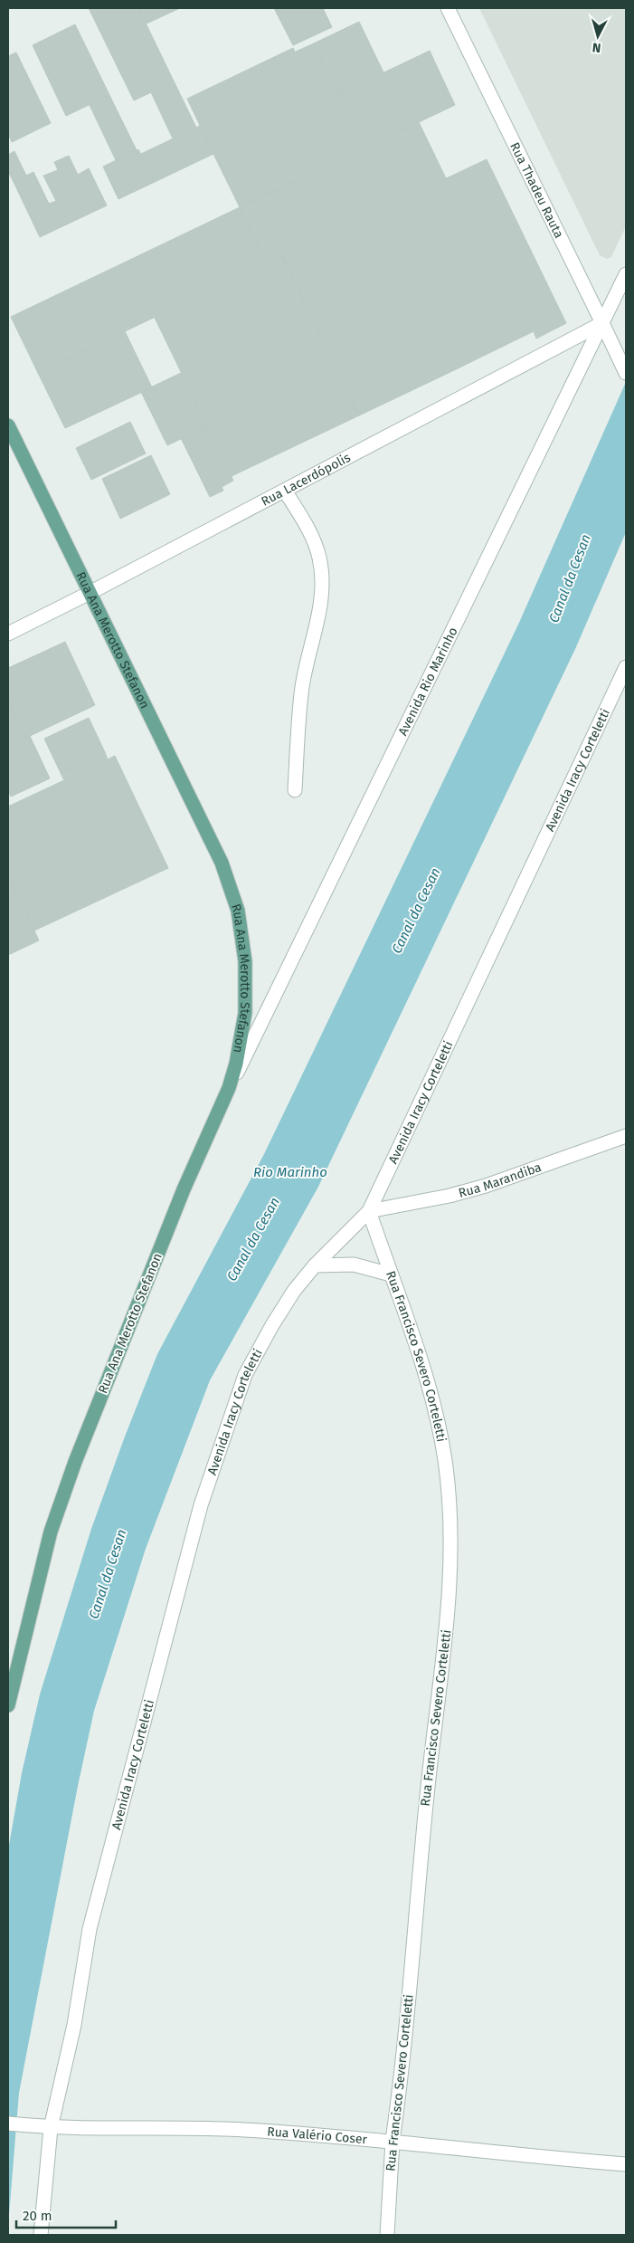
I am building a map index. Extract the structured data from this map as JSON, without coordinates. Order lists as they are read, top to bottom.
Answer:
{
  "streets": {
    "main road": ["Rua Ana Merotto Stefanon"],
    "street": [
      "Rua Thadeu Rauta",
      "Rua Lacerdópolis",
      "Avenida Rio Marinho",
      "Avenida Iracy Corteletti",
      "Rua Marandiba",
      "Rua Francisco Severo Corteletti",
      "Rua Valério Coser"
    ]
  },
  "crossings": [
    ["Rua Thadeu Rauta", "Rua Lacerdópolis"],
    ["Rua Thadeu Rauta", "Avenida Rio Marinho"],
    ["Rua Lacerdópolis", "Rua Ana Merotto Stefanon"],
    ["Rua Lacerdópolis", "Avenida Rio Marinho"],
    ["Rua Ana Merotto Stefanon", "Avenida Rio Marinho"],
    ["Avenida Iracy Corteletti", "Rua Marandiba"],
    ["Avenida Iracy Corteletti", "Rua Francisco Severo Corteletti"],
    ["Avenida Iracy Corteletti", "Rua Valério Coser"],
    ["Rua Marandiba", "Rua Francisco Severo Corteletti"],
    ["Rua Francisco Severo Corteletti", "Rua Valério Coser"]
  ],
  "water": ["Canal da Cesan", "Rio Marinho"],
  "scale_bar": "20 m",
  "north": "bottom"
}
